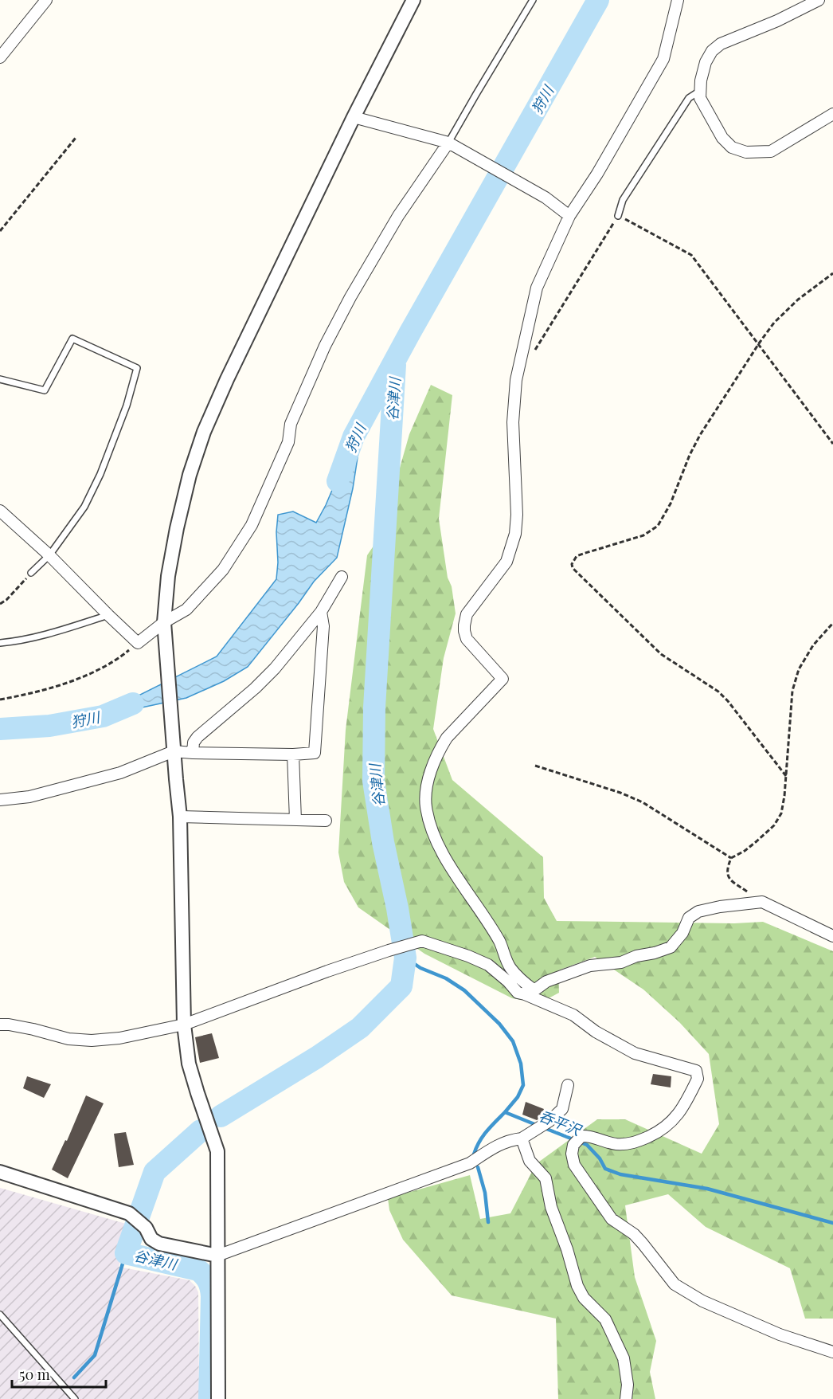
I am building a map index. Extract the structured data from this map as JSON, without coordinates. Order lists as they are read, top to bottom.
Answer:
{
  "water": ["狩川", "谷津川", "呑平沢"],
  "scale_bar": "50 m"
}
